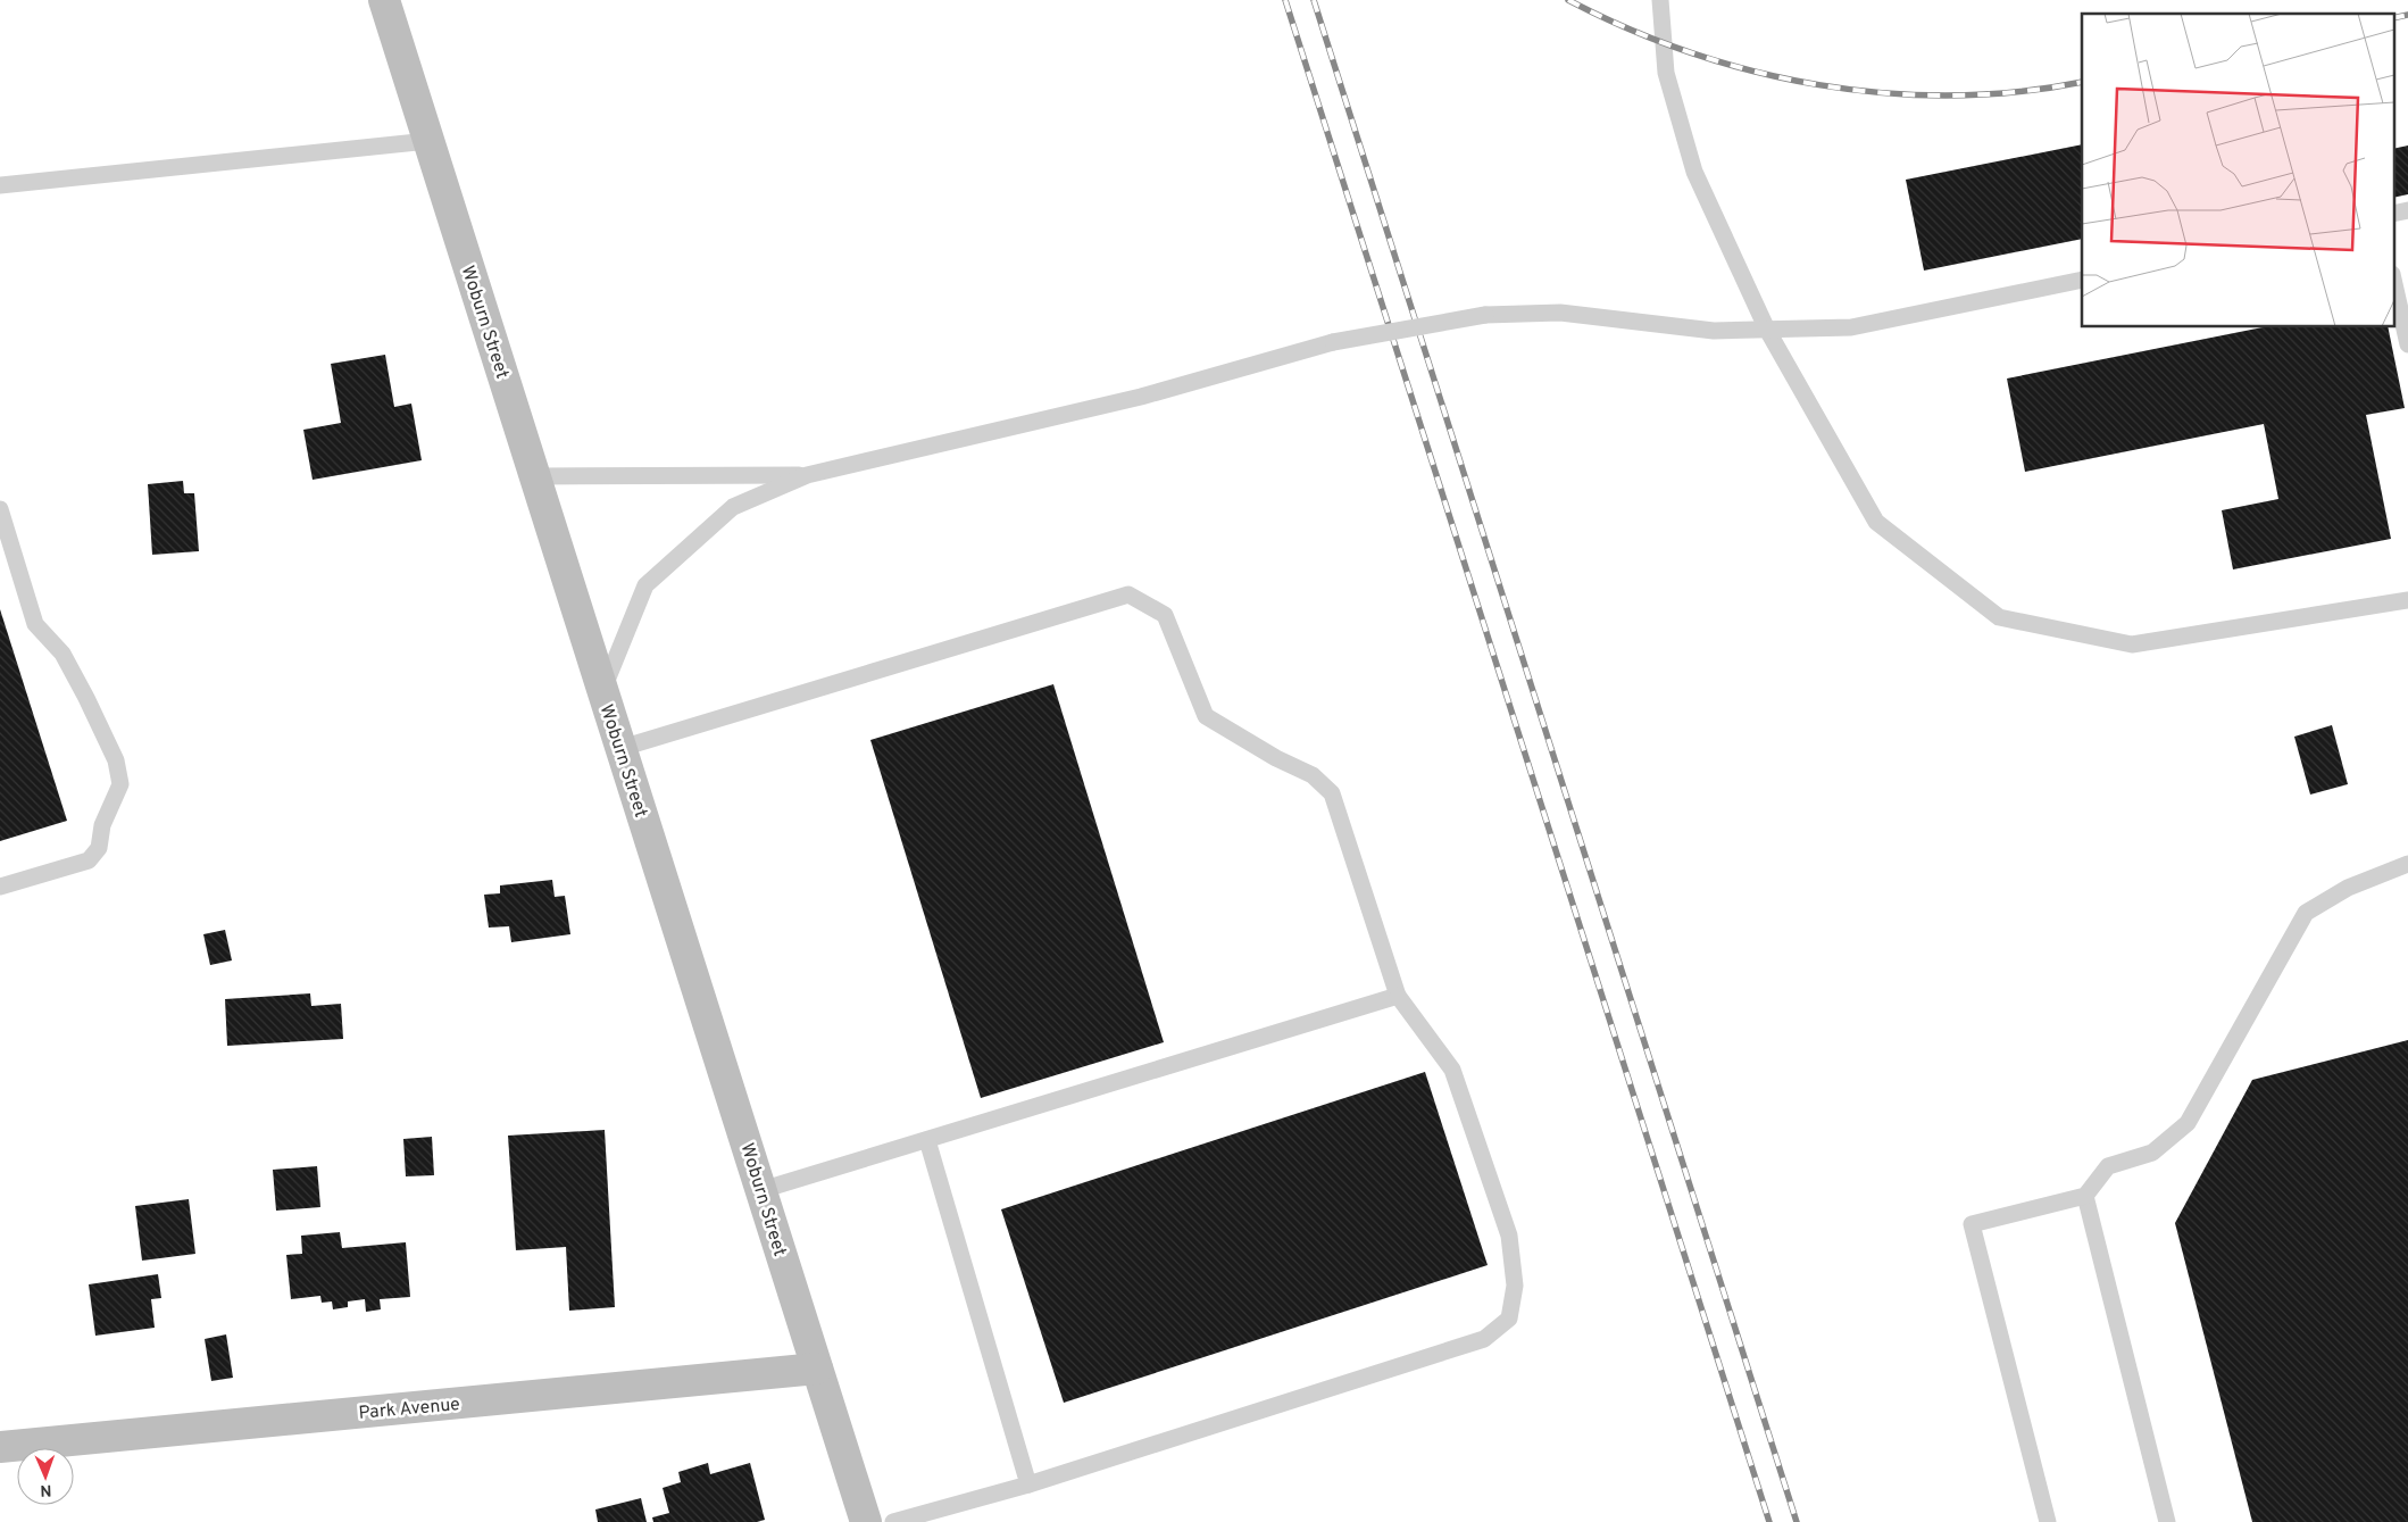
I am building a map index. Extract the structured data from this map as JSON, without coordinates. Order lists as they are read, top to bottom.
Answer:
{
  "streets": {
    "main road": ["Woburn Street", "Park Avenue"]
  },
  "crossings": [
    ["Woburn Street", "Park Avenue"]
  ],
  "north": "bottom"
}
